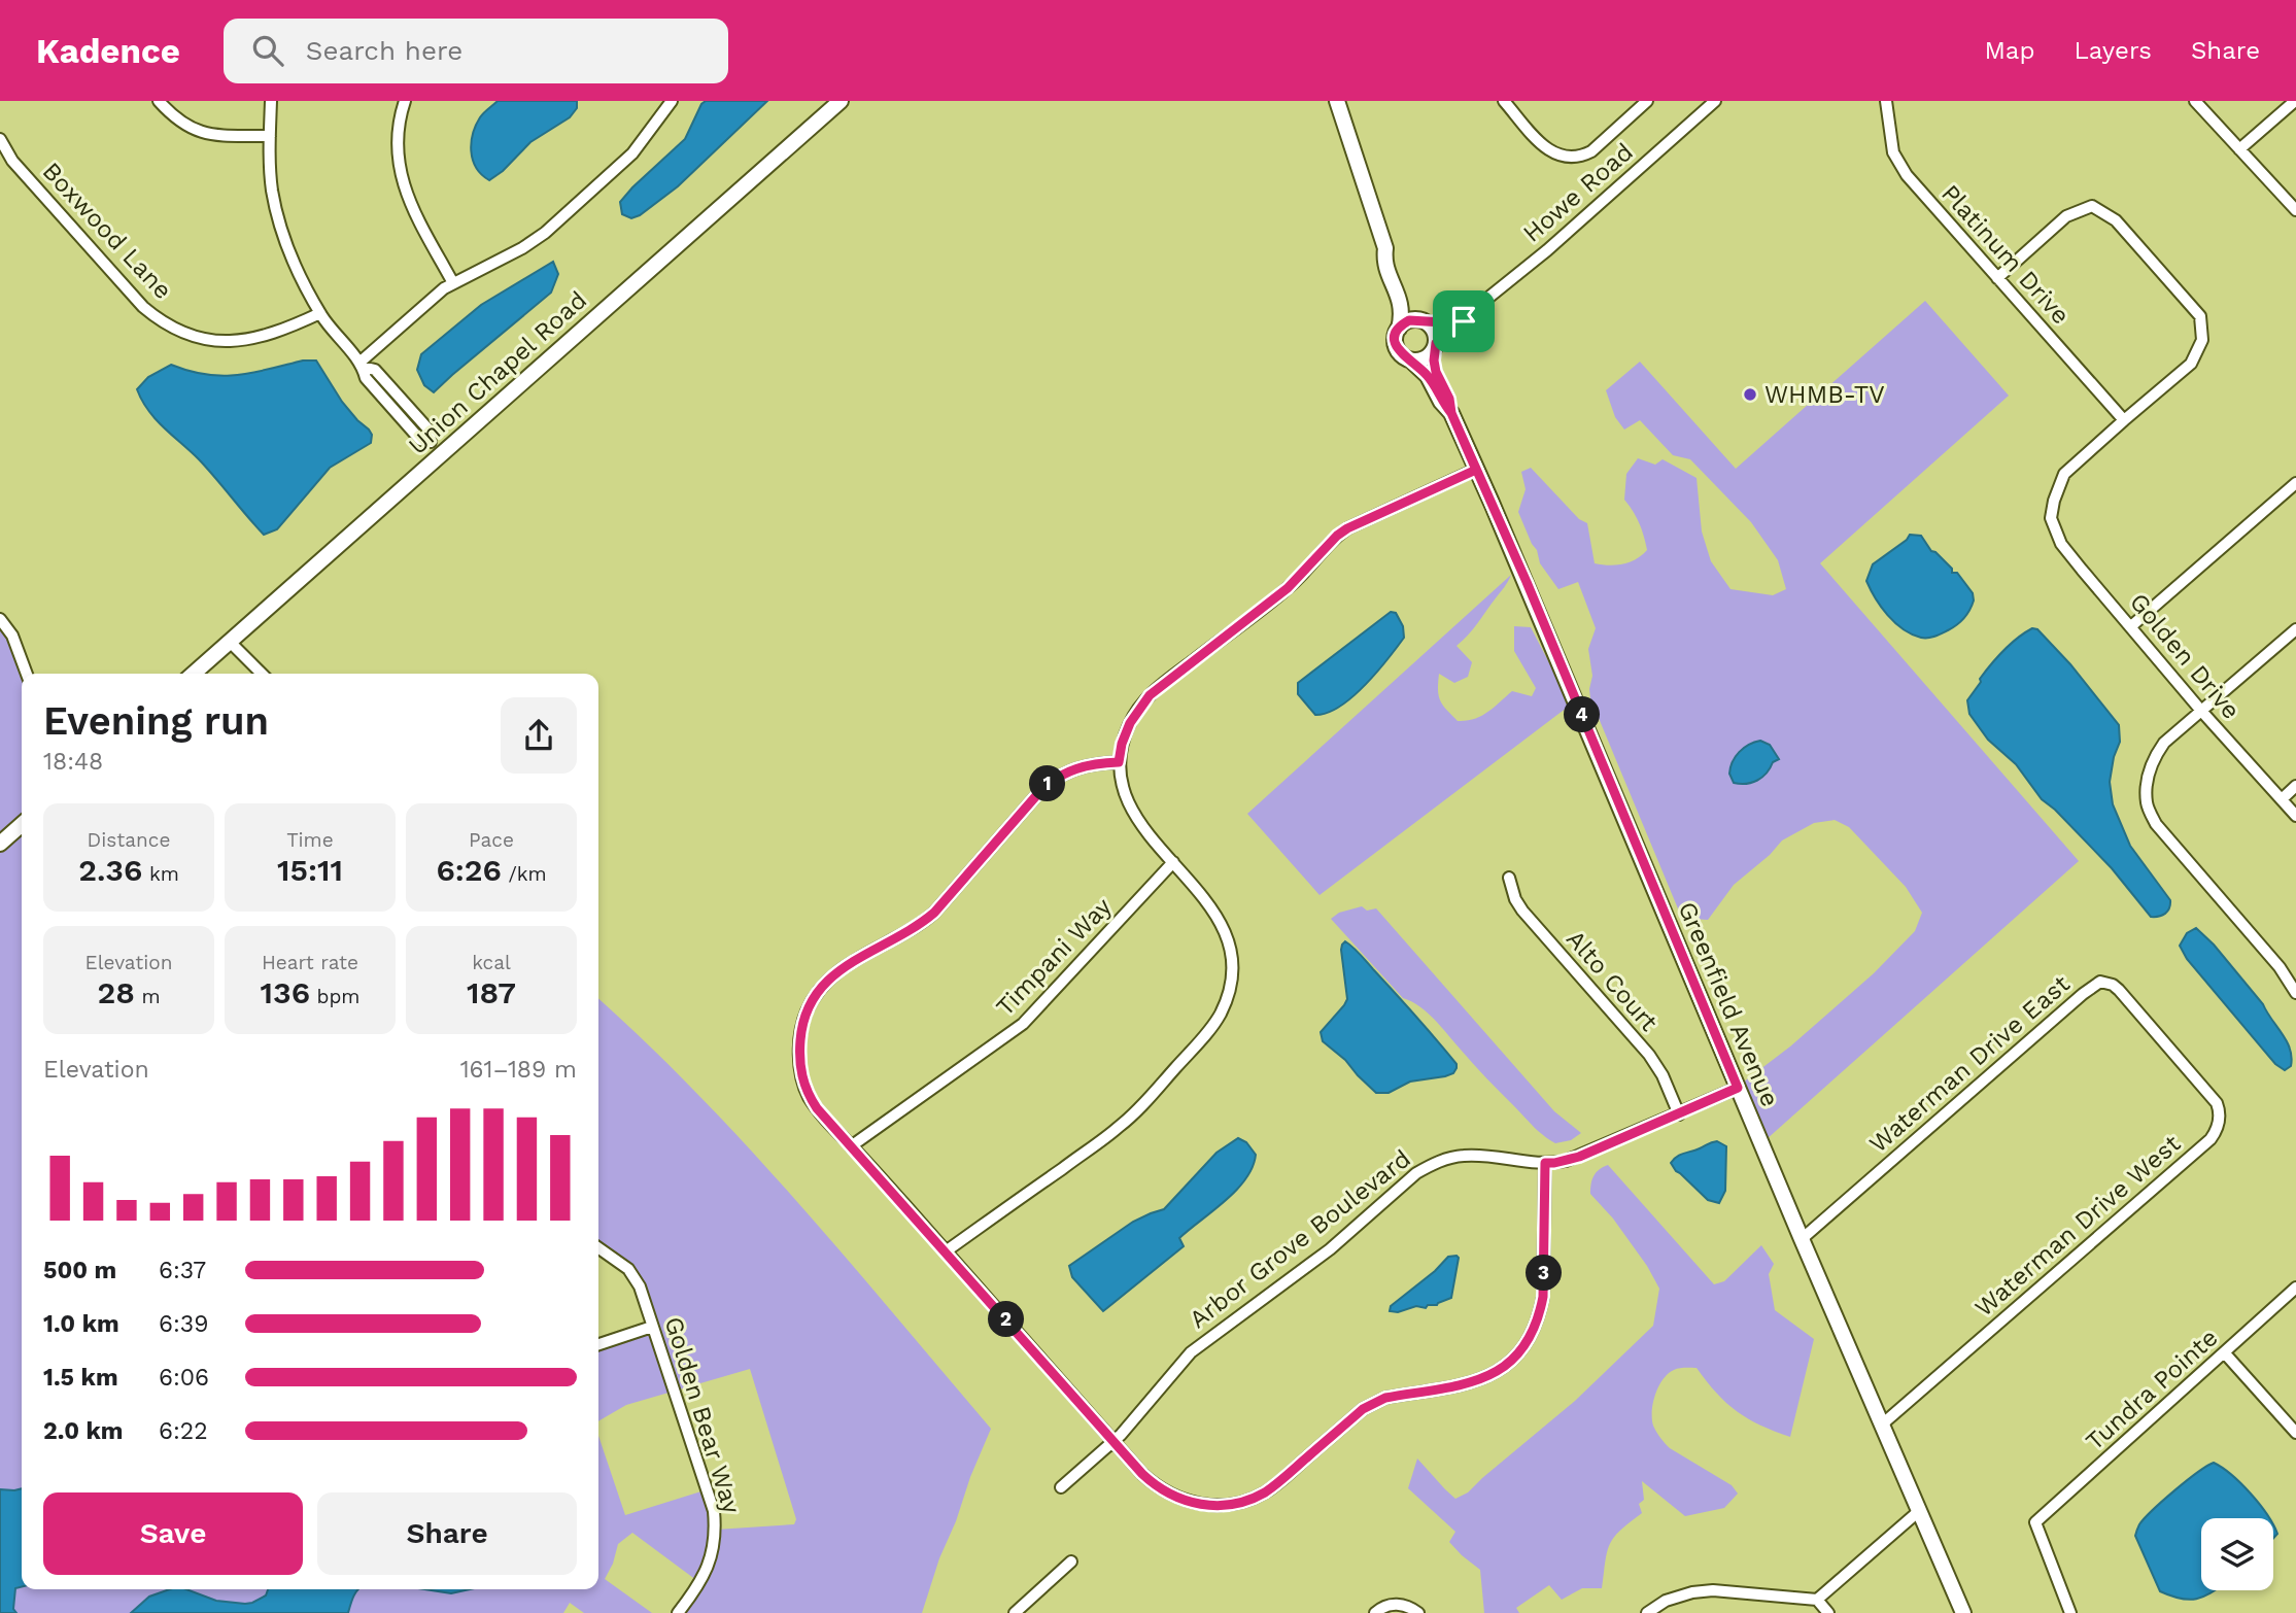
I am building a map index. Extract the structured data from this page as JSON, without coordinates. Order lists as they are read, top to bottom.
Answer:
{
  "streets": {
    "main road": ["Union Chapel Road", "Greenfield Avenue"],
    "street": [
      "Howe Road",
      "Boxwood Lane",
      "Platinum Drive",
      "Golden Drive",
      "Timpani Way",
      "Alto Court",
      "Waterman Drive East",
      "Waterman Drive West",
      "Arbor Grove Boulevard",
      "Tundra Pointe",
      "Golden Bear Way"
    ]
  },
  "crossings": [
    ["Howe Road", "Greenfield Avenue"],
    ["Platinum Drive", "Golden Drive"],
    ["Alto Court", "Arbor Grove Boulevard"],
    ["Greenfield Avenue", "Waterman Drive East"],
    ["Greenfield Avenue", "Waterman Drive West"],
    ["Greenfield Avenue", "Arbor Grove Boulevard"],
    ["Waterman Drive East", "Waterman Drive West"]
  ],
  "places": ["WHMB-TV"],
  "page": {
    "header": "Kadence",
    "search": "Search here",
    "nav": ["Map", "Layers", "Share"],
    "heading": ["Evening run", "18:48"],
    "pins": [
      "4",
      "1",
      "3",
      "2"
    ],
    "stats": [
      ["Distance", "2.36 km"],
      ["Time", "15:11"],
      ["Pace", "6:26 /km"],
      ["Elevation", "28 m"],
      ["Heart rate", "136 bpm"],
      ["kcal", "187"]
    ],
    "chart": ["Elevation", "161–189 m"],
    "list": [
      {
        "name": "500 m",
        "note": "6:37"
      },
      {
        "name": "1.0 km",
        "note": "6:39"
      },
      {
        "name": "1.5 km",
        "note": "6:06"
      },
      {
        "name": "2.0 km",
        "note": "6:22"
      }
    ],
    "buttons": ["Save", "Share"]
  }
}
